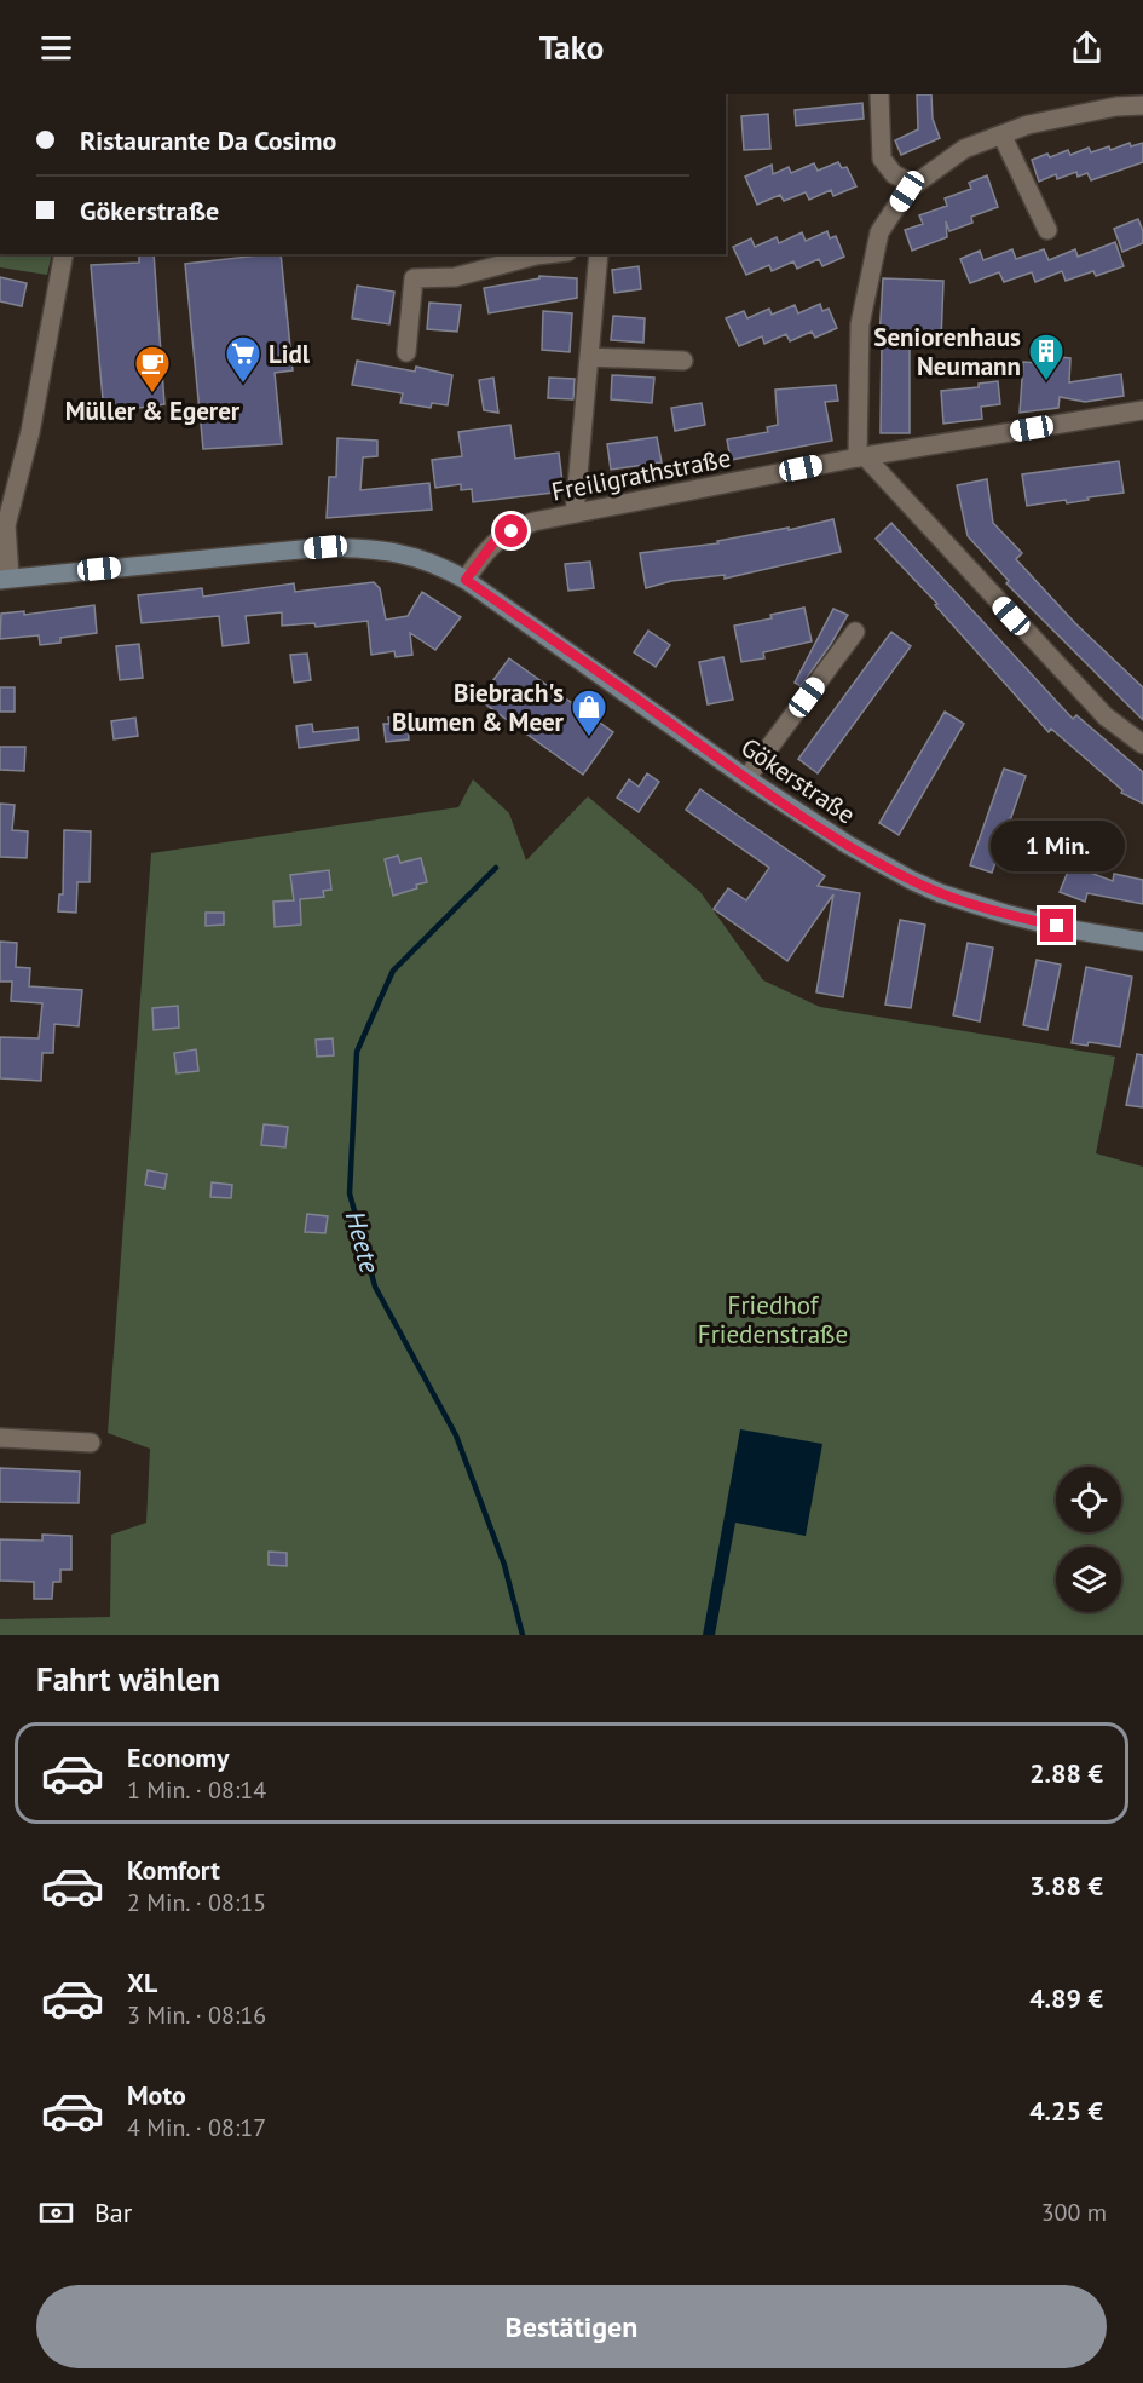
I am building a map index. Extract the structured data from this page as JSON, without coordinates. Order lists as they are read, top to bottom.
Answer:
{
  "streets": {
    "main road": ["Gökerstraße"],
    "street": ["Freiligrathstraße"]
  },
  "crossings": [
    ["Freiligrathstraße", "Gökerstraße"]
  ],
  "water": ["Heete"],
  "parks": ["Friedhof Friedenstraße"],
  "places": {
    "building": ["Seniorenhaus Neumann"],
    "supermarket": ["Lidl"],
    "cafe": ["Müller & Egerer"],
    "shop": ["Biebrach's Blumen & Meer"]
  },
  "page": {
    "header": "Tako",
    "banner": ["Ristaurante Da Cosimo", "Gökerstraße"],
    "bubble": "1 Min.",
    "heading": "Fahrt wählen",
    "list": [
      {
        "name": "Economy",
        "note": "1 Min. · 08:14",
        "value": "2.88 €"
      },
      {
        "name": "Komfort",
        "note": "2 Min. · 08:15",
        "value": "3.88 €"
      },
      {
        "name": "XL",
        "note": "3 Min. · 08:16",
        "value": "4.89 €"
      },
      {
        "name": "Moto",
        "note": "4 Min. · 08:17",
        "value": "4.25 €"
      }
    ],
    "pay": ["Bar", "300 m"],
    "buttons": "Bestätigen"
  }
}
